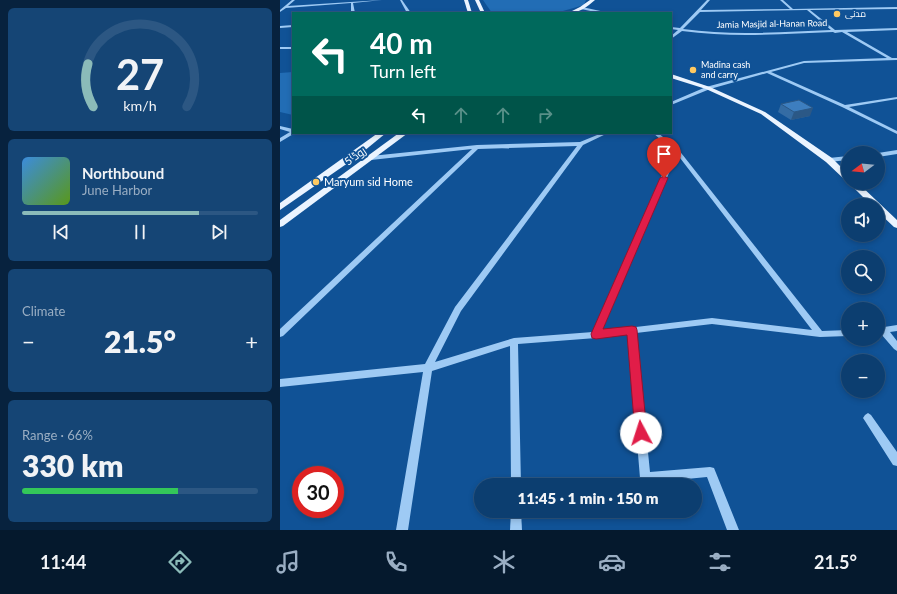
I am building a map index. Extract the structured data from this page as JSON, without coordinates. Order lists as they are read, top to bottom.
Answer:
{
  "streets": {
    "main road": ["روڈ 5"],
    "street": ["Jamia Masjid al-Hanan Road"]
  },
  "places": ["مدنی", "Madina cash and carry", "Maryum sid Home"],
  "north": "left",
  "page": {
    "turn": ["40 m", "Turn left"],
    "map_buttons": ["+", "−"],
    "song": ["Northbound", "June Harbor"],
    "tile": [
      "Climate",
      ["Range · 66%", "330 km"]
    ],
    "heat": ["−", "21.5°", "+"],
    "limit": "30",
    "trip": "11:45 · 1 min · 150 m",
    "tabs": ["11:44", "21.5°"],
    "gauge": ["27", "km/h"]
  }
}
